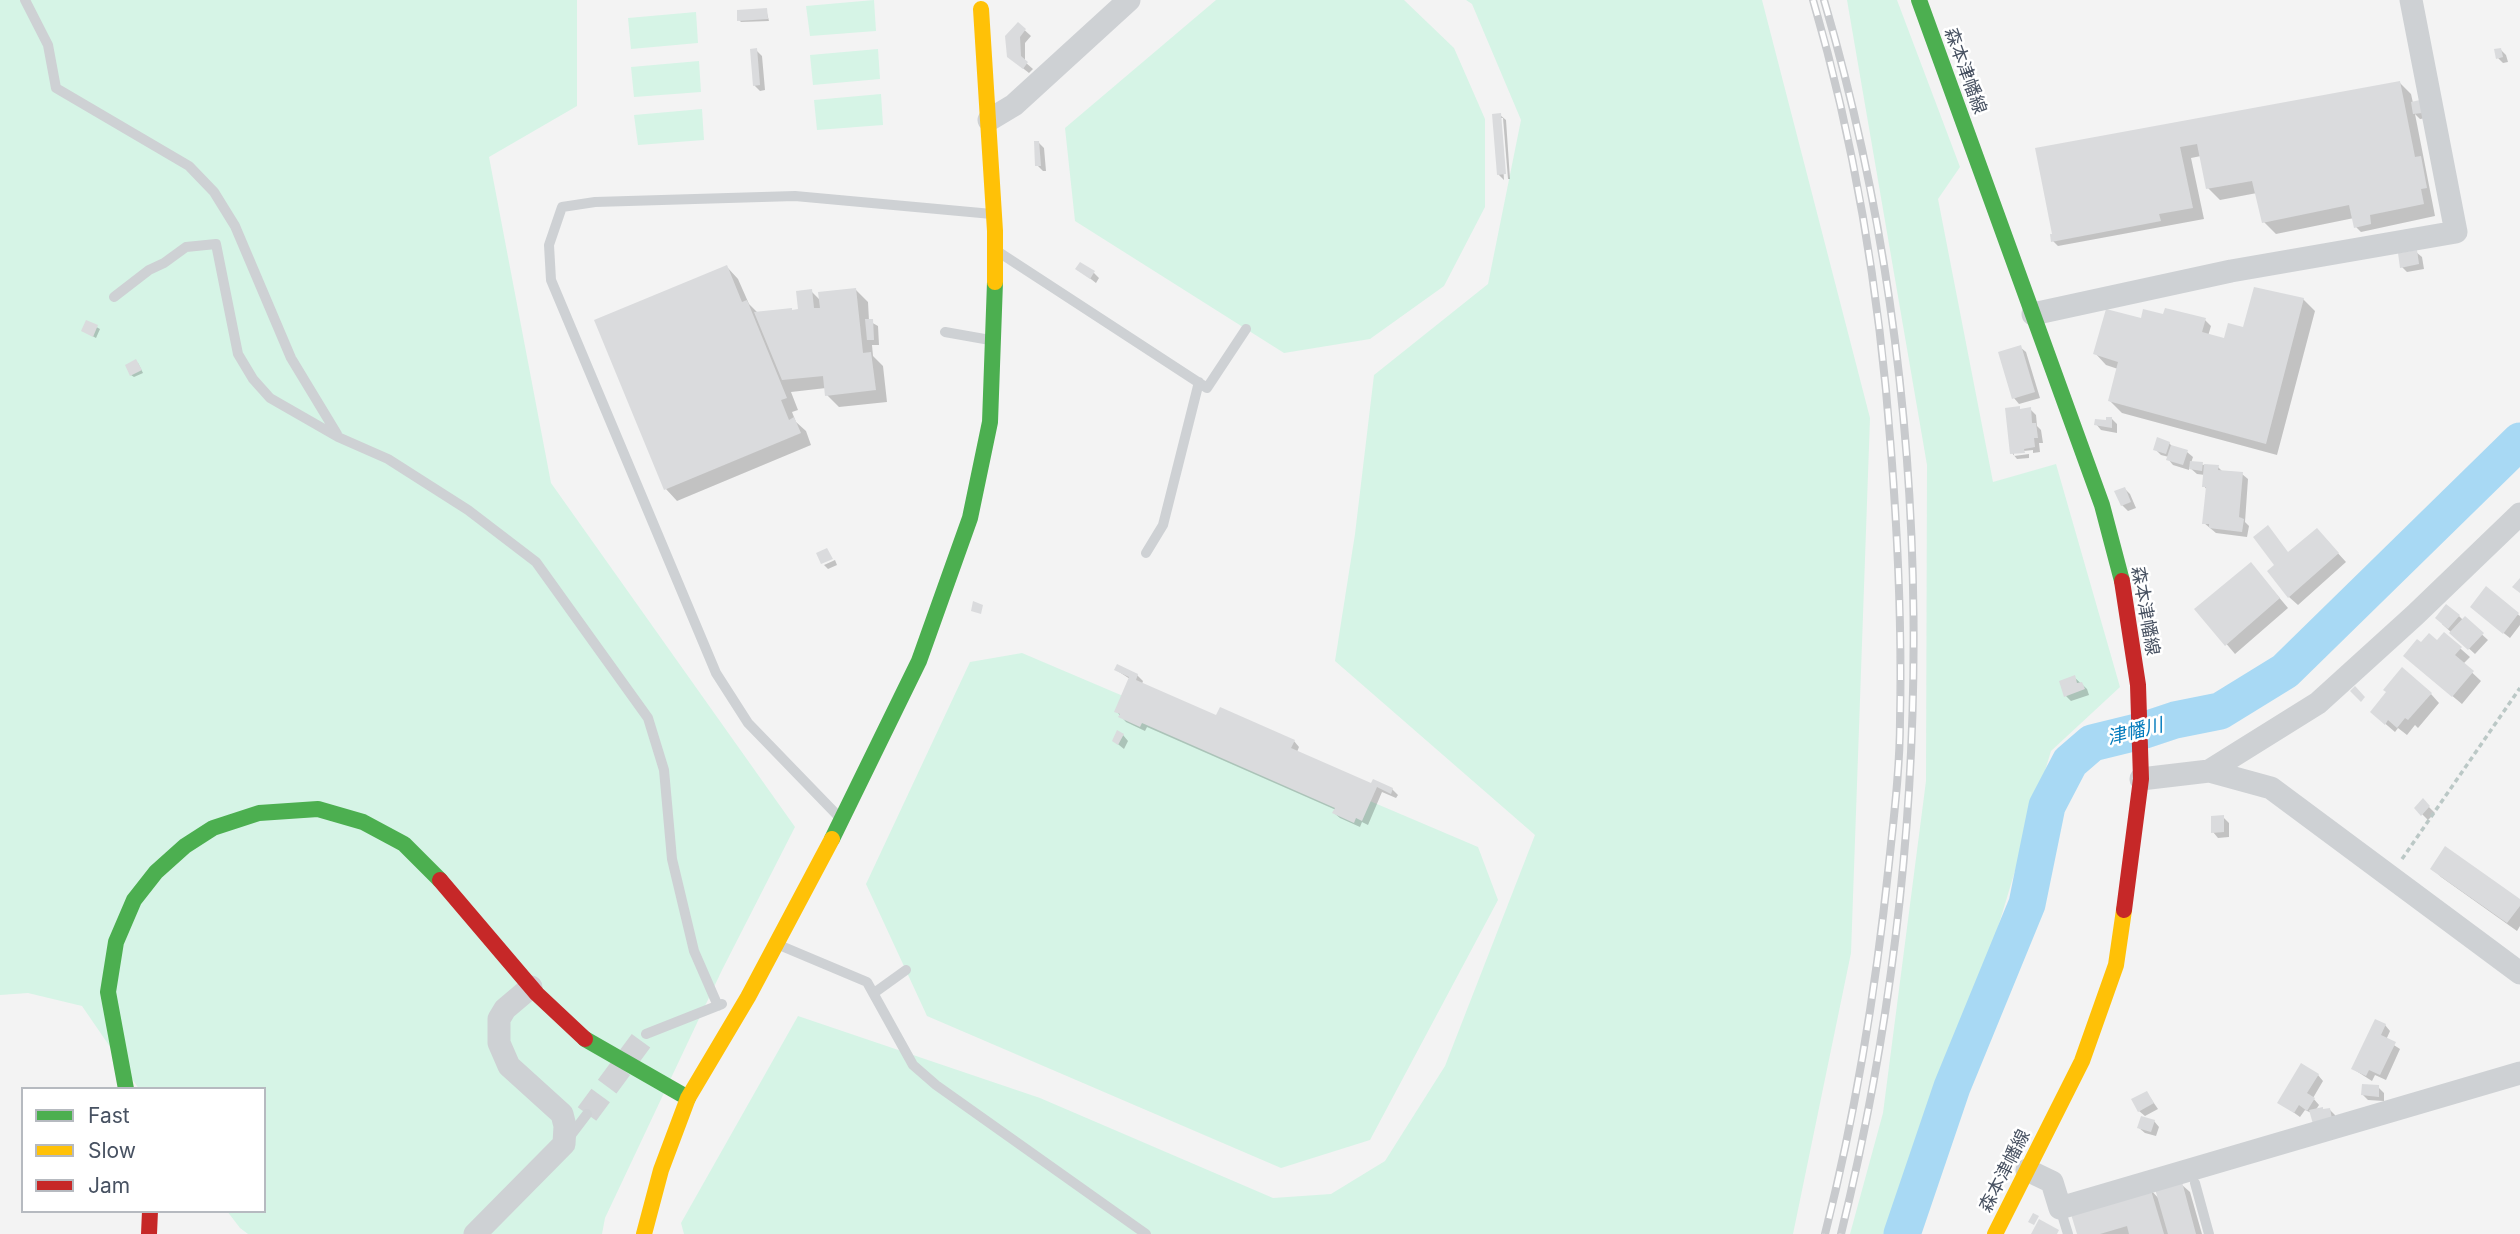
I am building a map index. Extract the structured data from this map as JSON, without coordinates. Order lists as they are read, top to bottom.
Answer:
{
  "streets": {
    "street": ["森本津幡線"]
  },
  "water": ["津幡川"],
  "legend": ["Fast", "Slow", "Jam"]
}
